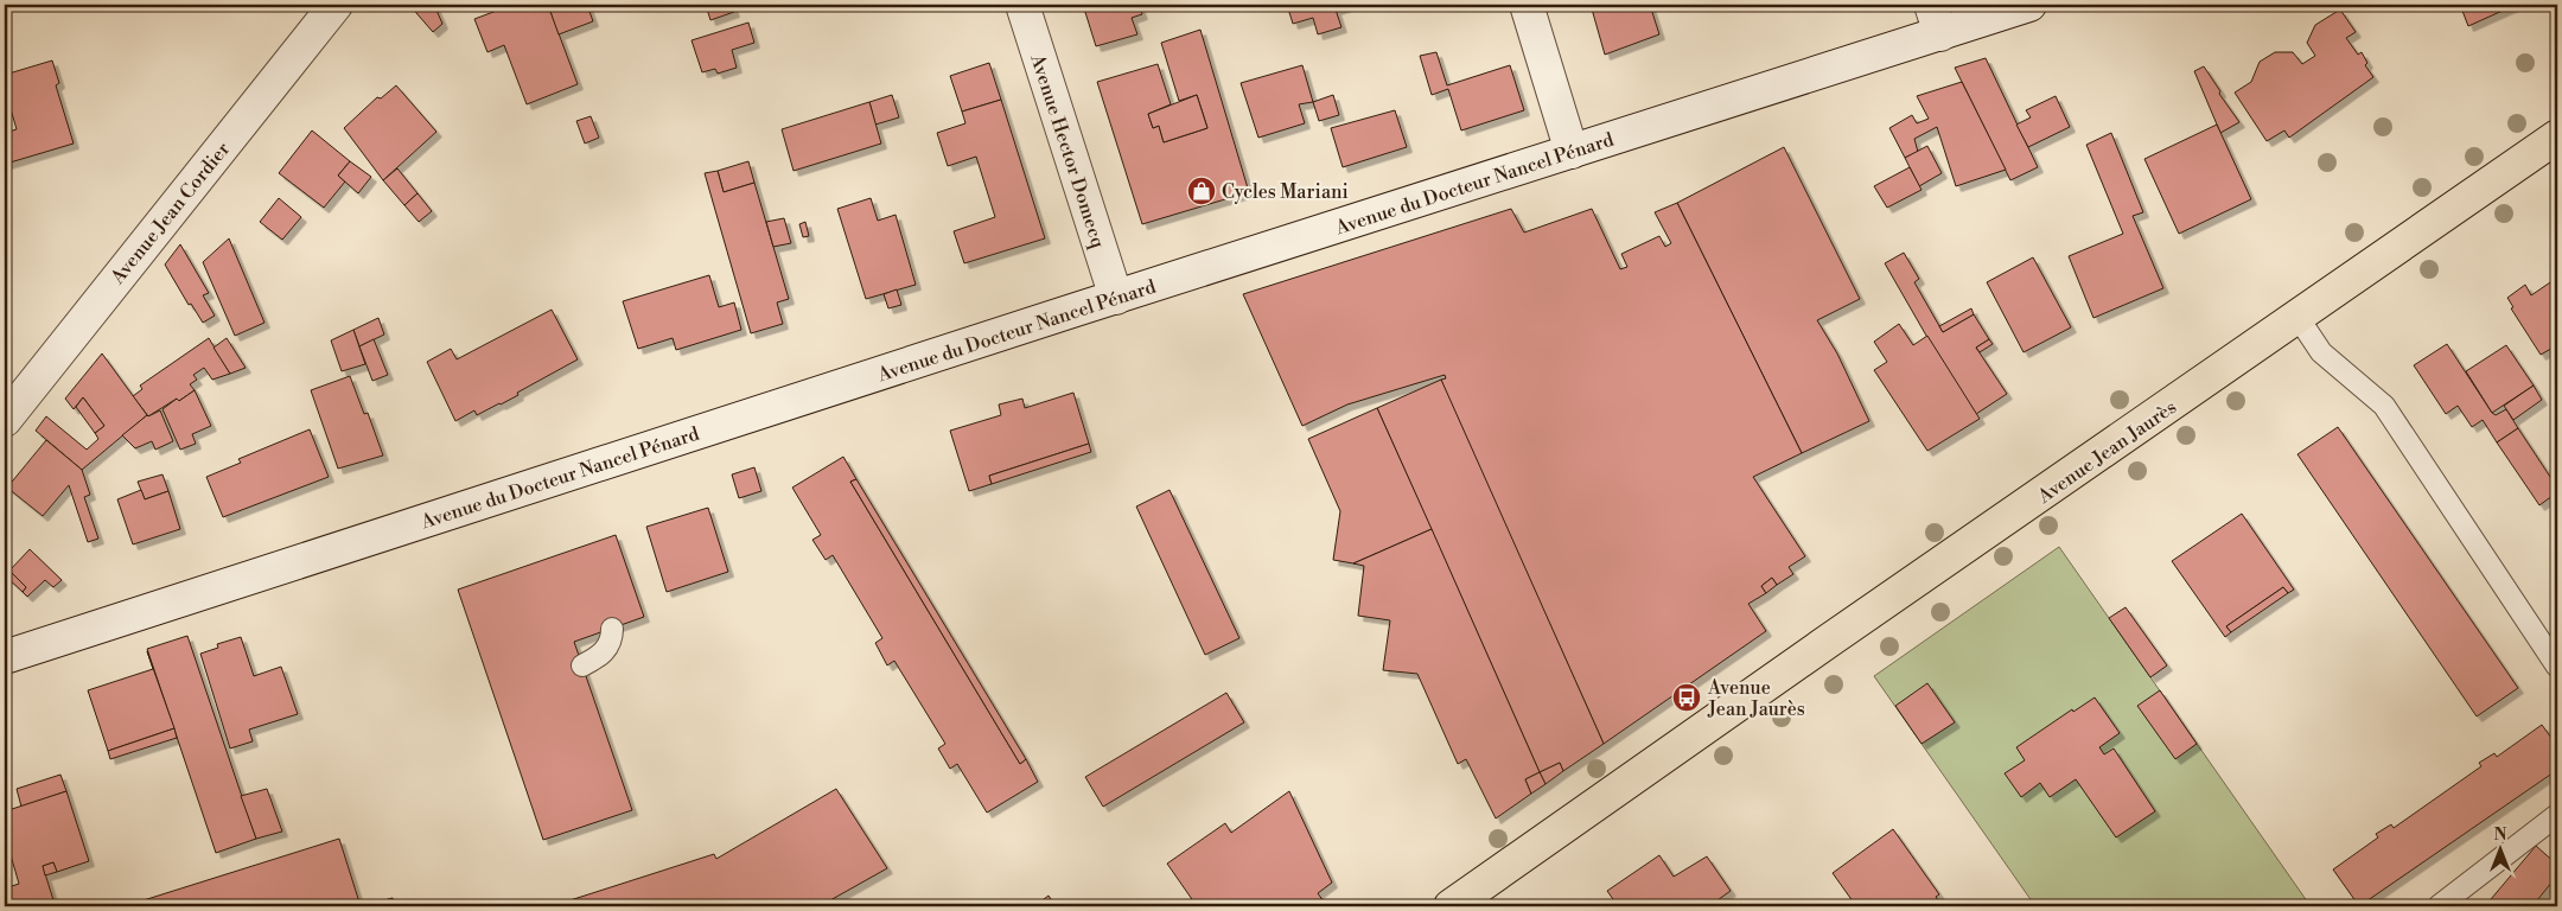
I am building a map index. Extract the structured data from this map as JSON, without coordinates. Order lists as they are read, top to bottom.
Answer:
{
  "streets": {
    "main road": [
      "Avenue Hector Domecq",
      "Avenue du Docteur Nancel Pénard",
      "Avenue Jean Cordier",
      "Avenue Jean Jaurès"
    ]
  },
  "crossings": [
    ["Avenue Hector Domecq", "Avenue du Docteur Nancel Pénard"]
  ],
  "places": {
    "shop": ["Cycles Mariani"],
    "bus stop": ["Avenue Jean Jaurès"]
  },
  "north": "top"
}
